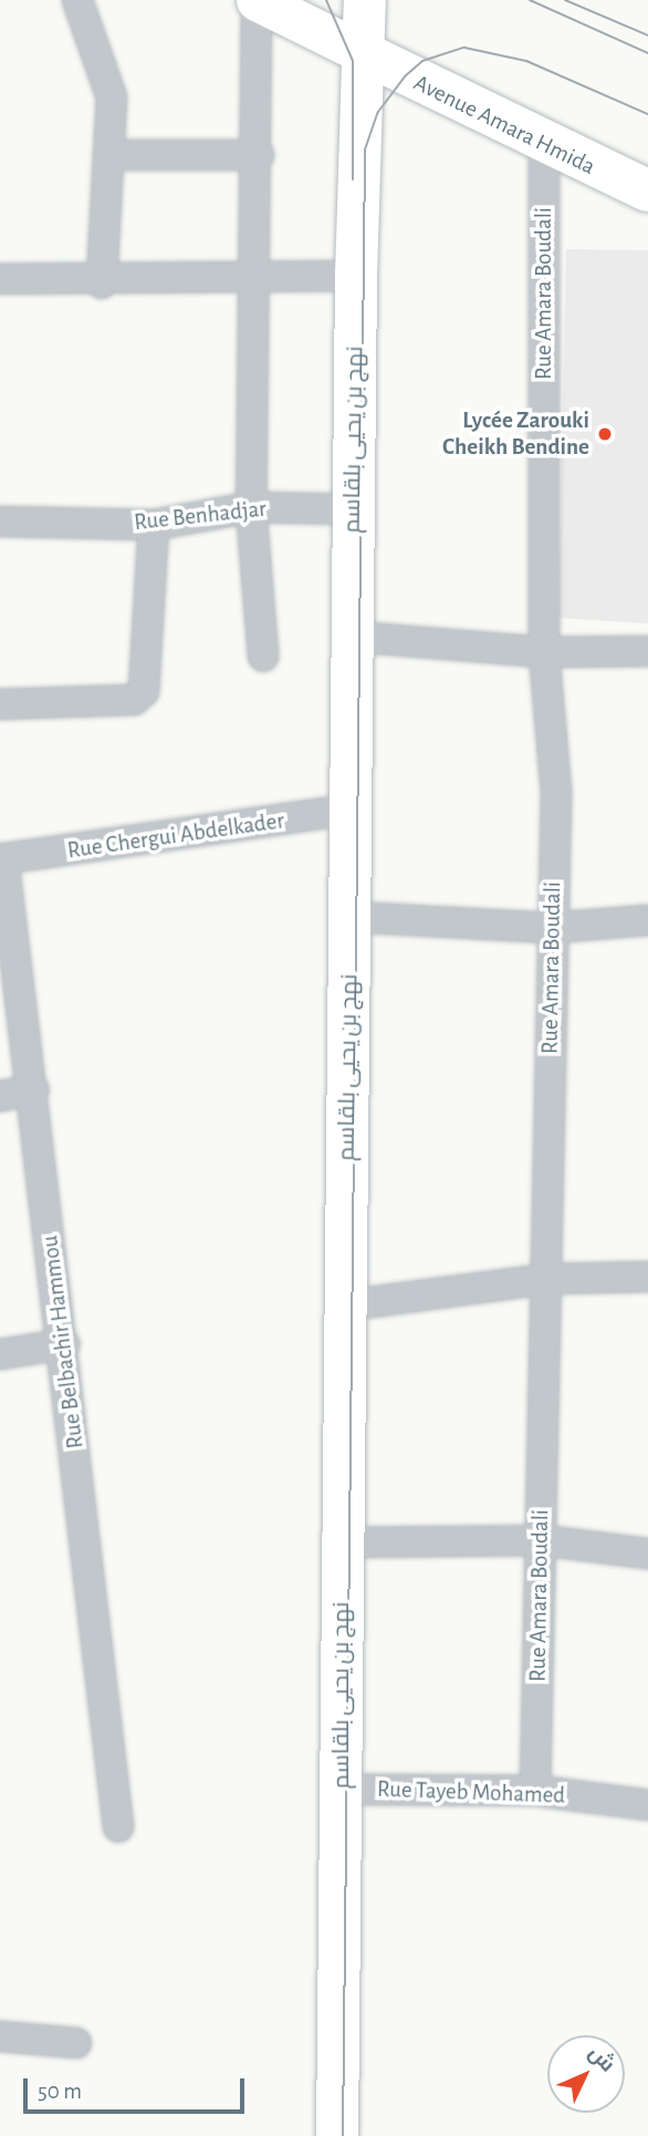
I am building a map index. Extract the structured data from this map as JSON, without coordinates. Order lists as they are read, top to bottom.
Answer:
{
  "streets": {
    "main road": ["Avenue Amara Hmida", "نهج بن يحيى بلقاسم"],
    "street": [
      "Rue Amara Boudali",
      "Rue Benhadjar",
      "Rue Chergui Abdelkader",
      "Rue Belbachir Hammou",
      "Rue Tayeb Mohamed"
    ]
  },
  "crossings": [
    ["Avenue Amara Hmida", "Rue Amara Boudali"],
    ["Avenue Amara Hmida", "نهج بن يحيى بلقاسم"],
    ["Rue Amara Boudali", "Rue Tayeb Mohamed"],
    ["نهج بن يحيى بلقاسم", "Rue Benhadjar"],
    ["نهج بن يحيى بلقاسم", "Rue Chergui Abdelkader"],
    ["نهج بن يحيى بلقاسم", "Rue Tayeb Mohamed"],
    ["Rue Chergui Abdelkader", "Rue Belbachir Hammou"]
  ],
  "places": ["Lycée Zarouki Cheikh Bendine"],
  "scale_bar": "50 m",
  "north": "top right"
}
